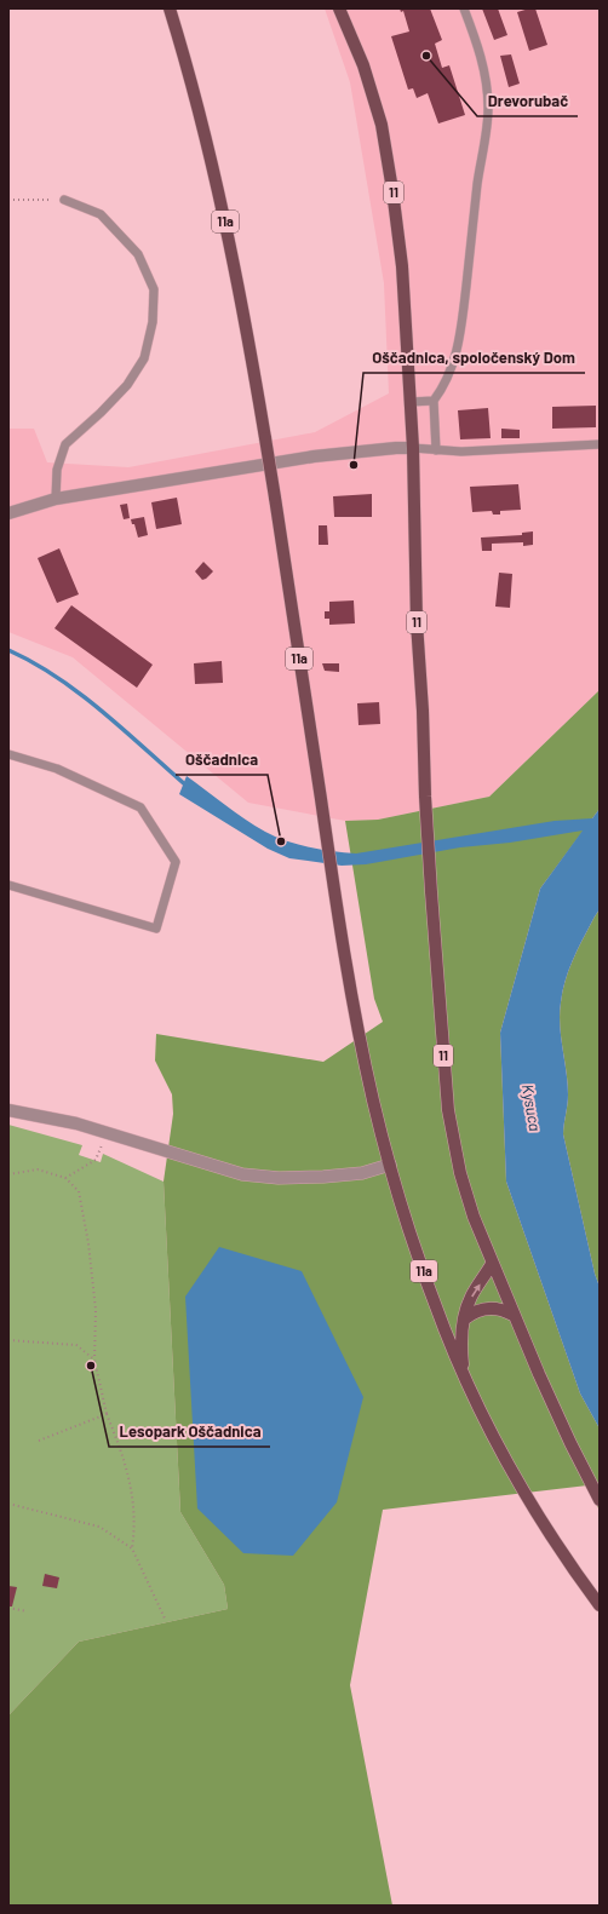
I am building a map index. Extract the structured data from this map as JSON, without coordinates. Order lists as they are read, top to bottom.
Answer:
{
  "streets": {
    "main road": ["11", "11a"]
  },
  "water": ["Kysuca"],
  "places": [
    "Drevorubač",
    "Oščadnica, spoločenský Dom",
    "Oščadnica",
    "Lesopark Oščadnica"
  ]
}
